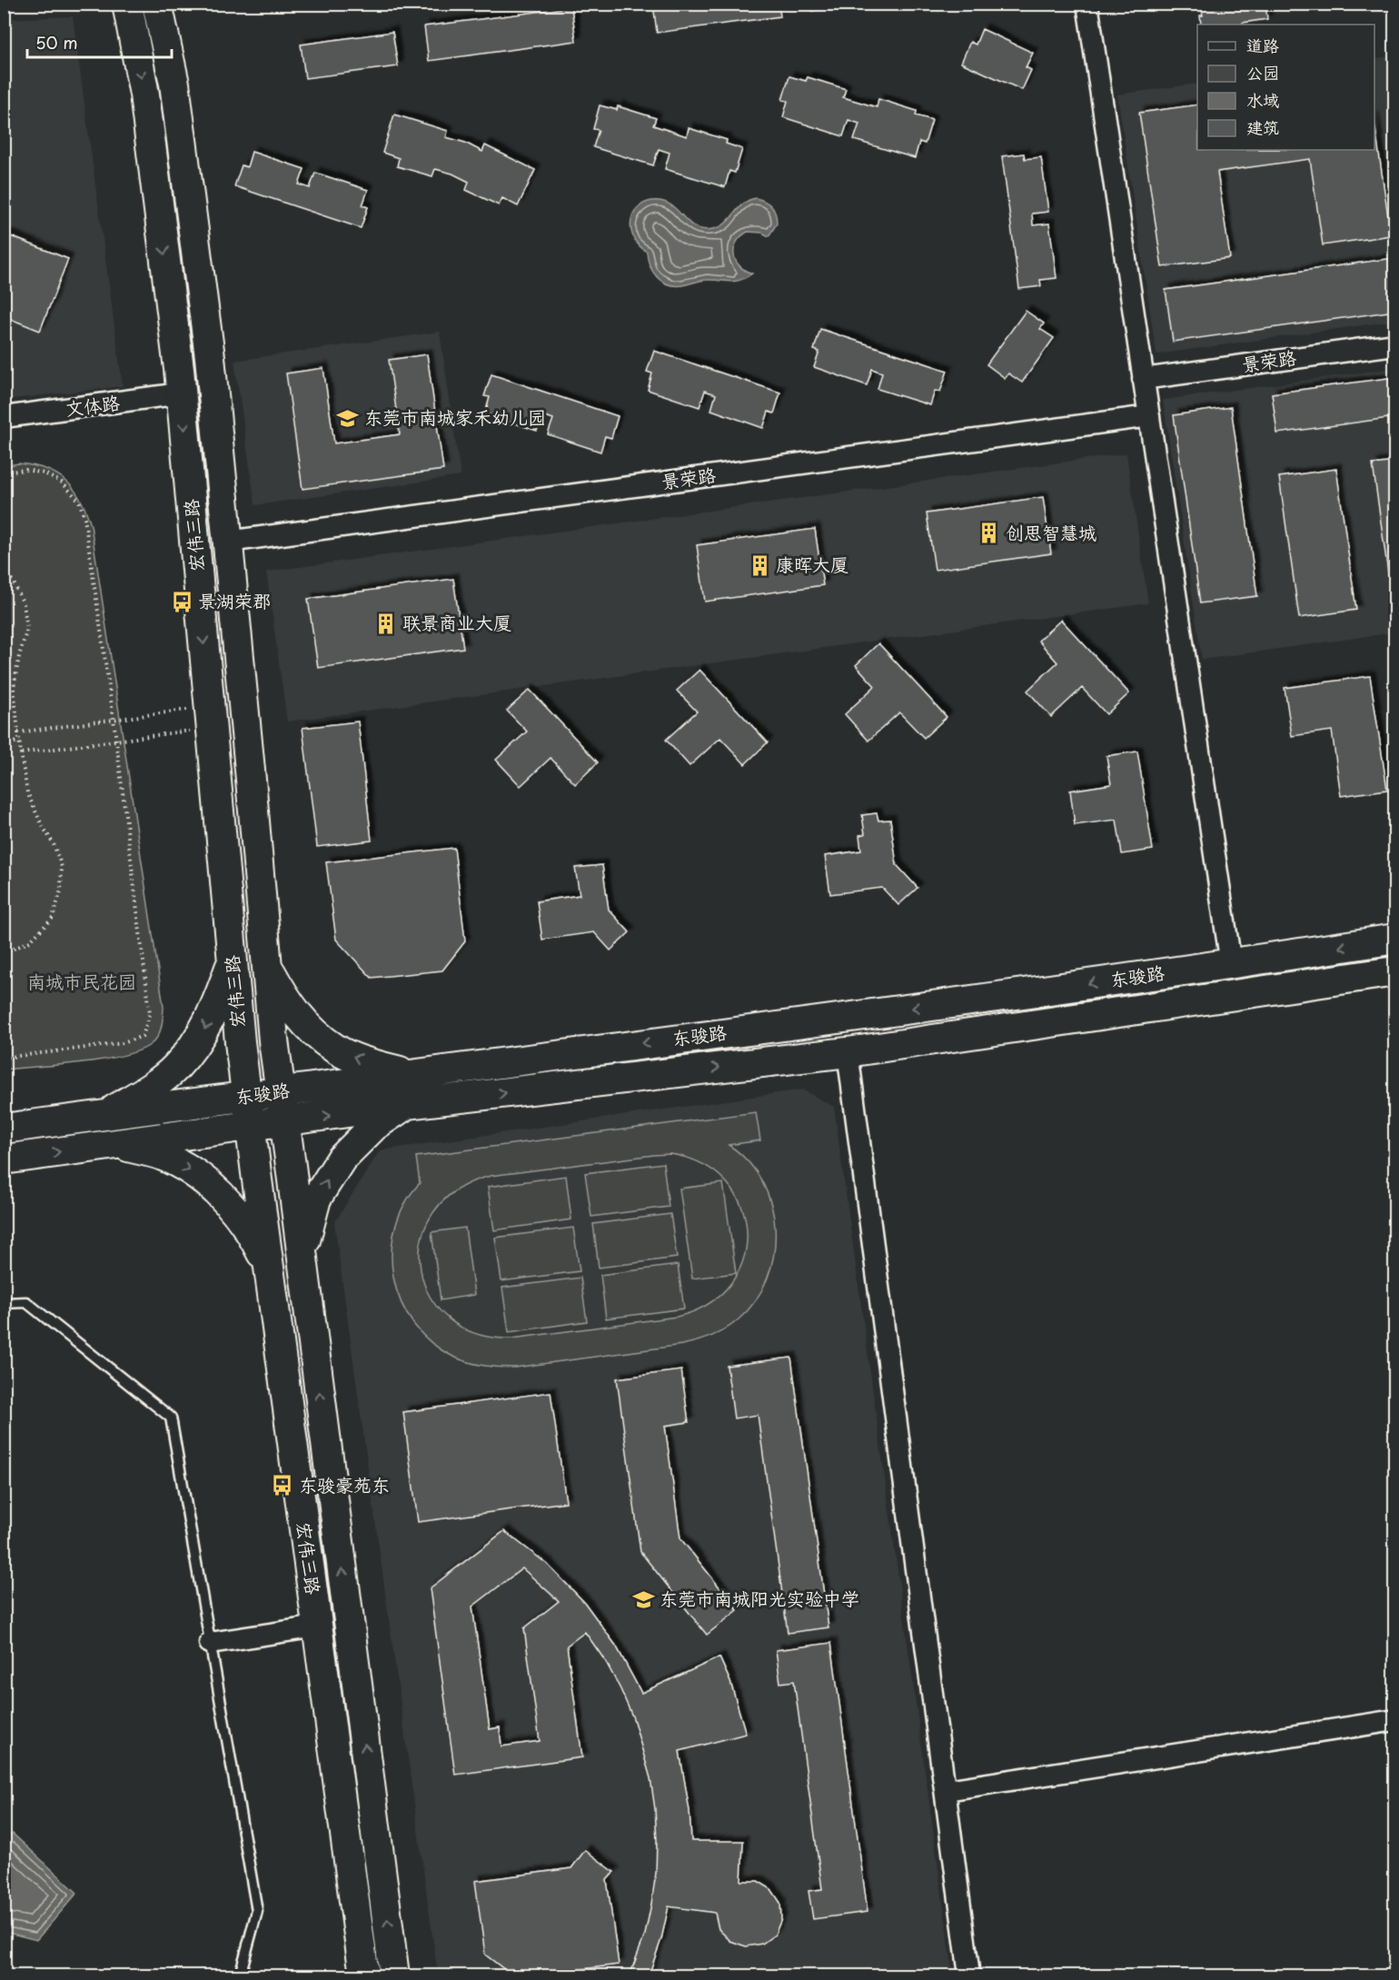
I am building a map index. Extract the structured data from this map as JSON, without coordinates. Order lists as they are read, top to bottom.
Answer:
{
  "streets": {
    "main road": ["宏伟三路", "东骏路"],
    "street": ["景荣路", "文体路"]
  },
  "crossings": [
    ["景荣路", "宏伟三路"],
    ["文体路", "宏伟三路"],
    ["宏伟三路", "东骏路"]
  ],
  "parks": ["南城市民花园"],
  "places": {
    "school or university": ["东莞市南城家禾幼儿园", "东莞市南城阳光实验中学"],
    "building": ["创思智慧城", "康晖大厦", "联景商业大厦"],
    "bus stop": ["景湖荣郡", "东骏豪苑东"]
  },
  "legend": [
    "道路",
    "公园",
    "水域",
    "建筑"
  ],
  "scale_bar": "50 m"
}
